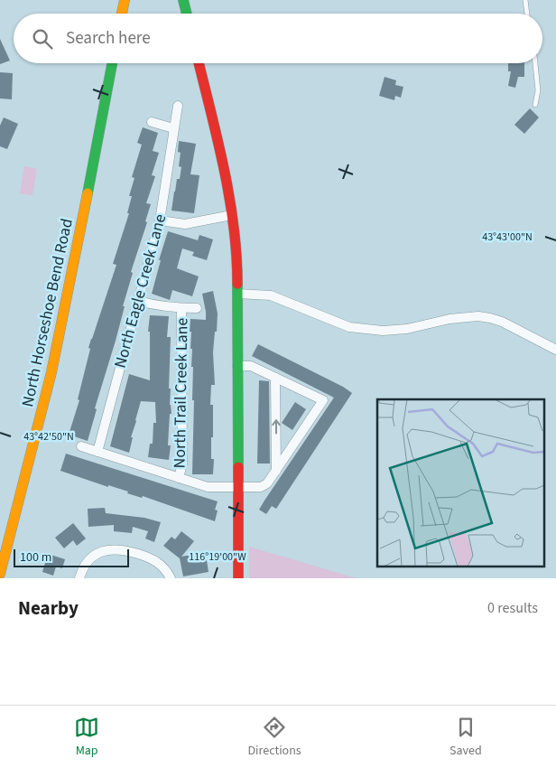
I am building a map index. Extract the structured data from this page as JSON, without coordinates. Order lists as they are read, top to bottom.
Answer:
{
  "streets": {
    "main road": ["North Horseshoe Bend Road"],
    "street": ["North Eagle Creek Lane", "North Trail Creek Lane"]
  },
  "scale_bar": "100 m",
  "page": {
    "search": "Search here",
    "scale": "100 m",
    "heading": ["Nearby", "0 results"],
    "nav": ["Map", "Directions", "Saved"]
  },
  "coordinates": ["43°43'00\"N", "43°42'50\"N", "116°19'00\"W"]
}
